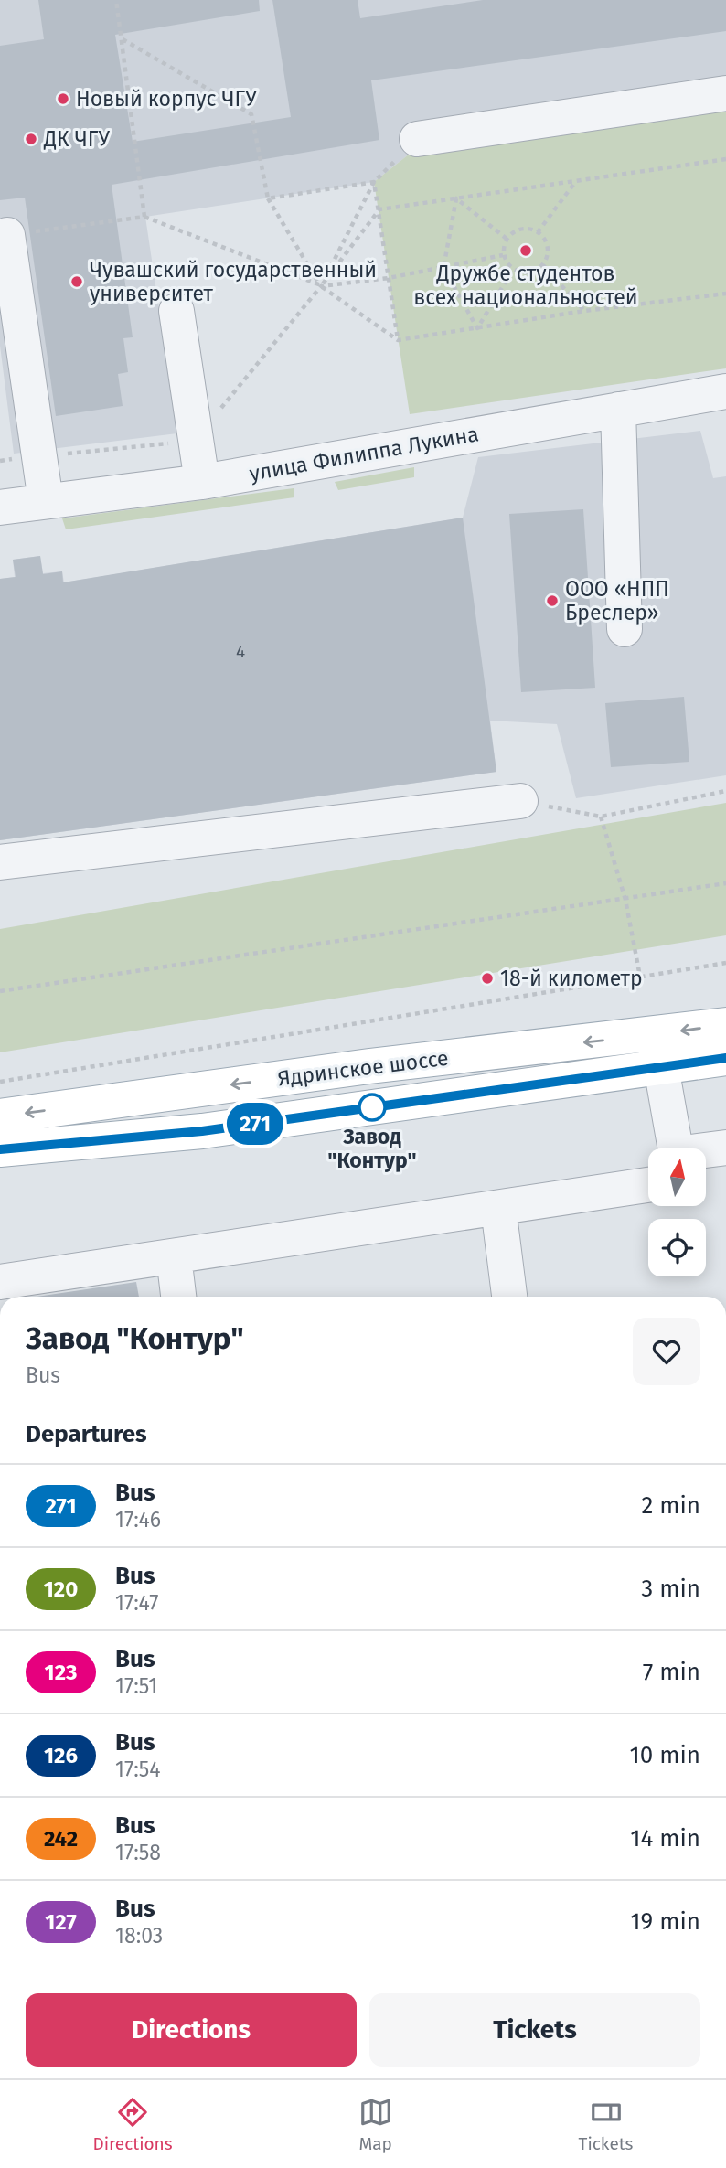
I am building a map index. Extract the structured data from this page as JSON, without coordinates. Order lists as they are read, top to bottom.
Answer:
{
  "streets": {
    "main road": ["Ядринское шоссе"],
    "street": ["улица Филиппа Лукина"]
  },
  "places": [
    "Новый корпус ЧГУ",
    "ДК ЧГУ",
    "Дружбе студентов всех национальностей",
    "Чувашский государственный университет",
    "ООО «НПП Бреслер»",
    "18-й километр",
    "Завод \"Контур\""
  ],
  "lines": ["bus line 271"],
  "house_numbers": ["4"],
  "north": "top",
  "page": {
    "on_map": "271",
    "heading": [
      ["Завод \"Контур\"", "Bus"],
      "Departures"
    ],
    "list": [
      {
        "mark": "271",
        "name": "Bus",
        "note": "17:46",
        "value": "2 min"
      },
      {
        "mark": "120",
        "name": "Bus",
        "note": "17:47",
        "value": "3 min"
      },
      {
        "mark": "123",
        "name": "Bus",
        "note": "17:51",
        "value": "7 min"
      },
      {
        "mark": "126",
        "name": "Bus",
        "note": "17:54",
        "value": "10 min"
      },
      {
        "mark": "242",
        "name": "Bus",
        "note": "17:58",
        "value": "14 min"
      },
      {
        "mark": "127",
        "name": "Bus",
        "note": "18:03",
        "value": "19 min"
      }
    ],
    "buttons": ["Directions", "Tickets"],
    "tabs": ["Directions", "Map", "Tickets"]
  }
}
